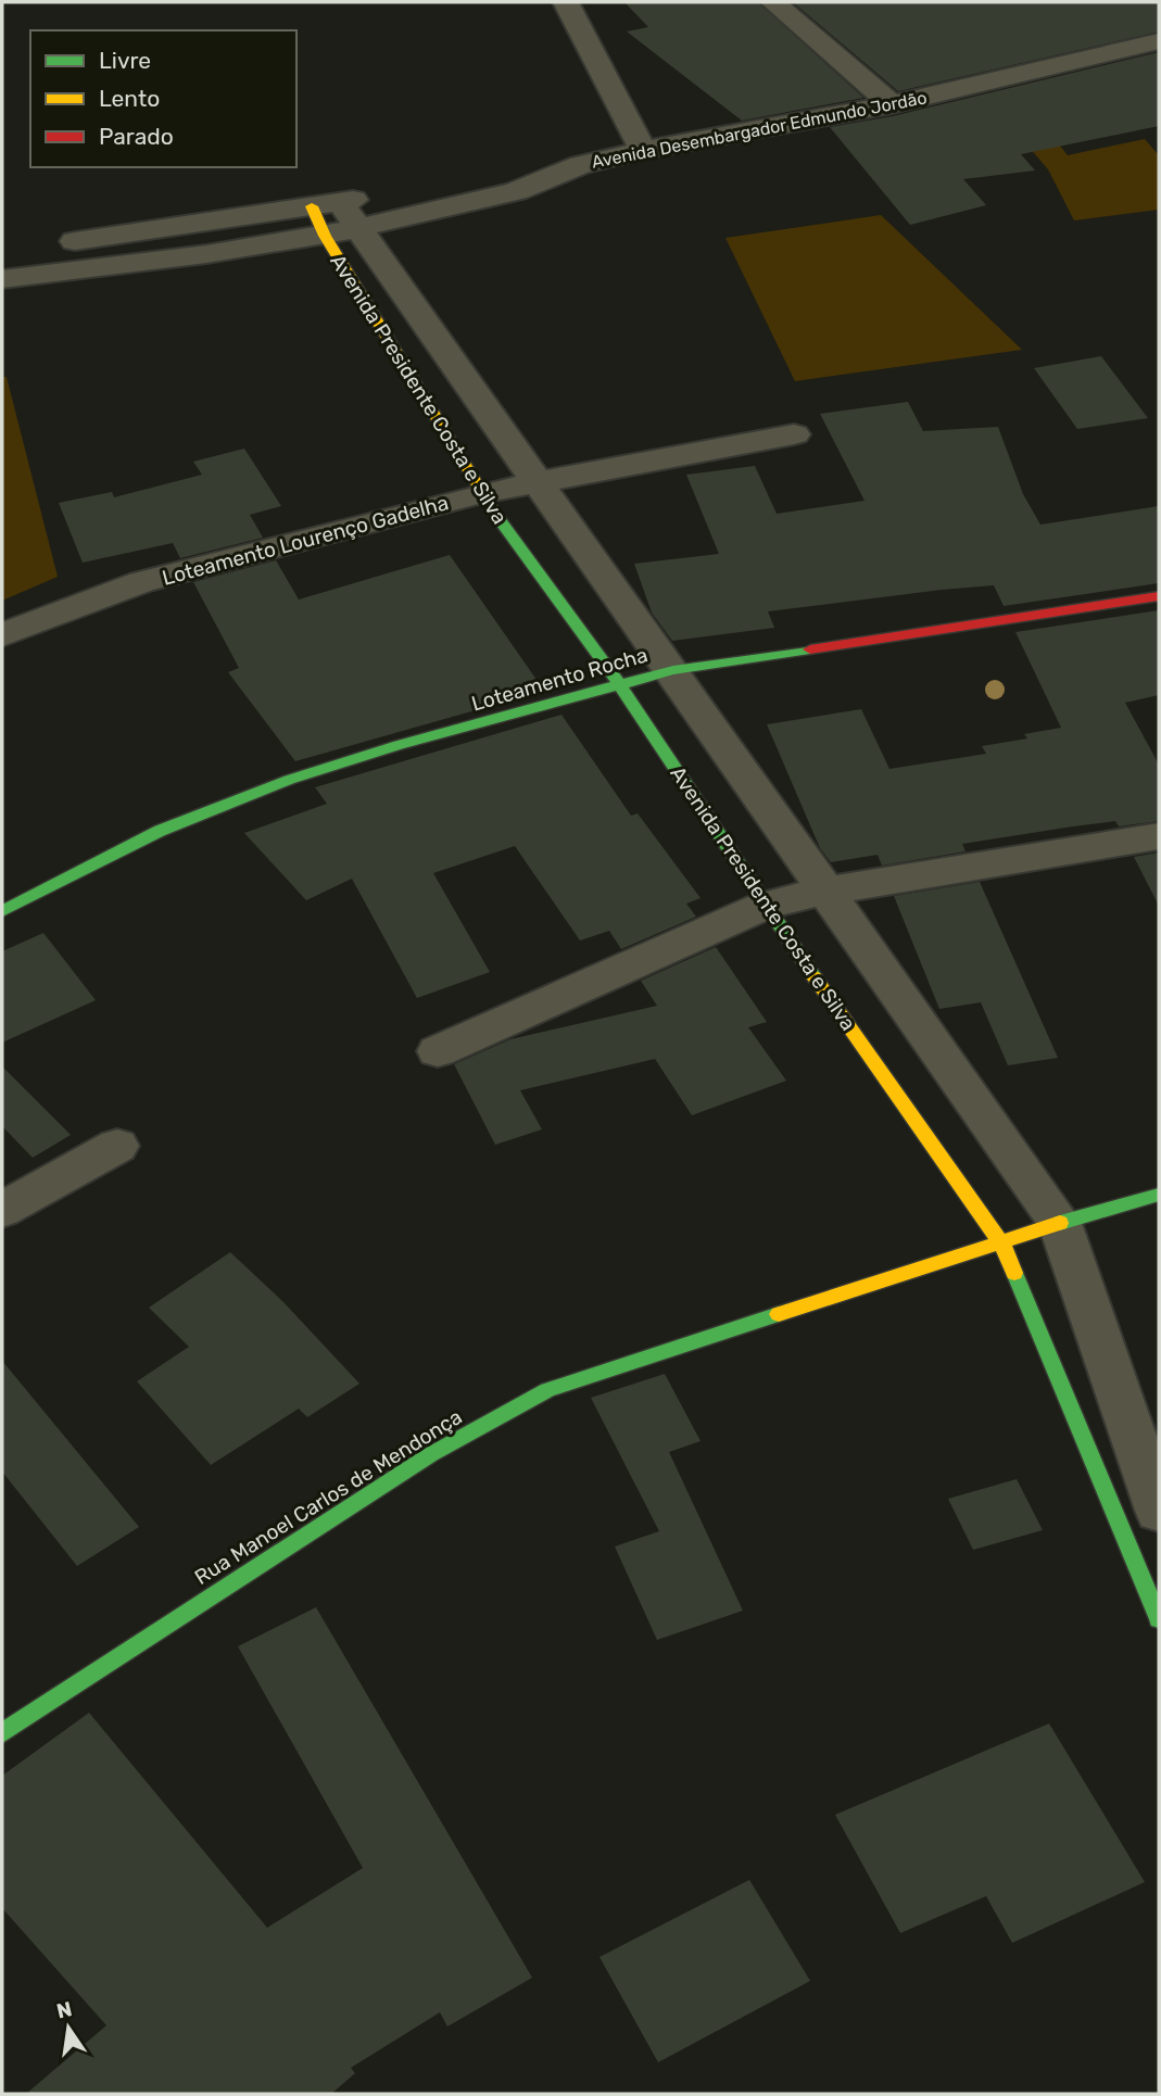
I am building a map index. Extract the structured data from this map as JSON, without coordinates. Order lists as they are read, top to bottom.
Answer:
{
  "streets": {
    "street": [
      "Avenida Desembargador Edmundo Jordão",
      "Avenida Presidente Costa e Silva",
      "Loteamento Lourenço Gadelha",
      "Loteamento Rocha",
      "Rua Manoel Carlos de Mendonça"
    ]
  },
  "crossings": [
    ["Avenida Desembargador Edmundo Jordão", "Avenida Presidente Costa e Silva"],
    ["Avenida Presidente Costa e Silva", "Loteamento Lourenço Gadelha"],
    ["Avenida Presidente Costa e Silva", "Loteamento Rocha"],
    ["Avenida Presidente Costa e Silva", "Rua Manoel Carlos de Mendonça"]
  ],
  "legend": ["Livre", "Lento", "Parado"],
  "north": "top"
}
